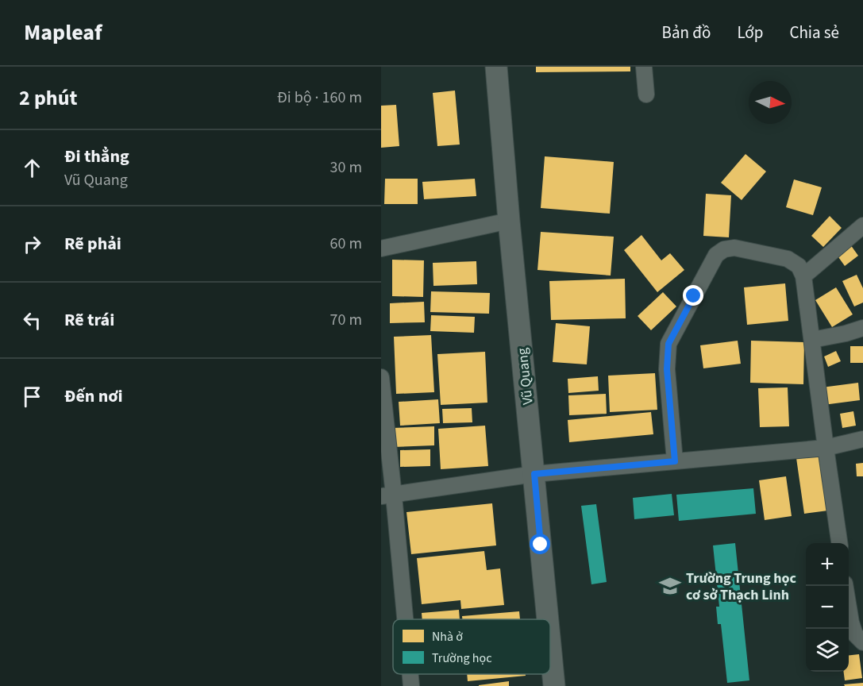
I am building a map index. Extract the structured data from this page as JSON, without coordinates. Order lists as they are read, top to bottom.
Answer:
{
  "streets": {
    "main road": ["Vũ Quang"]
  },
  "places": {
    "school or university": ["Trường Trung học cơ sở Thạch Linh"]
  },
  "legend": ["Nhà ở", "Trường học"],
  "north": "right",
  "page": {
    "header": "Mapleaf",
    "nav": ["Bản đồ", "Lớp", "Chia sẻ"],
    "heading": ["2 phút", "Đi bộ · 160 m"],
    "list": [
      ["Đi thẳng", "Vũ Quang", "30 m"],
      ["Rẽ phải", "60 m"],
      ["Rẽ trái", "70 m"],
      "Đến nơi"
    ],
    "map_buttons": ["+", "−"]
  }
}
